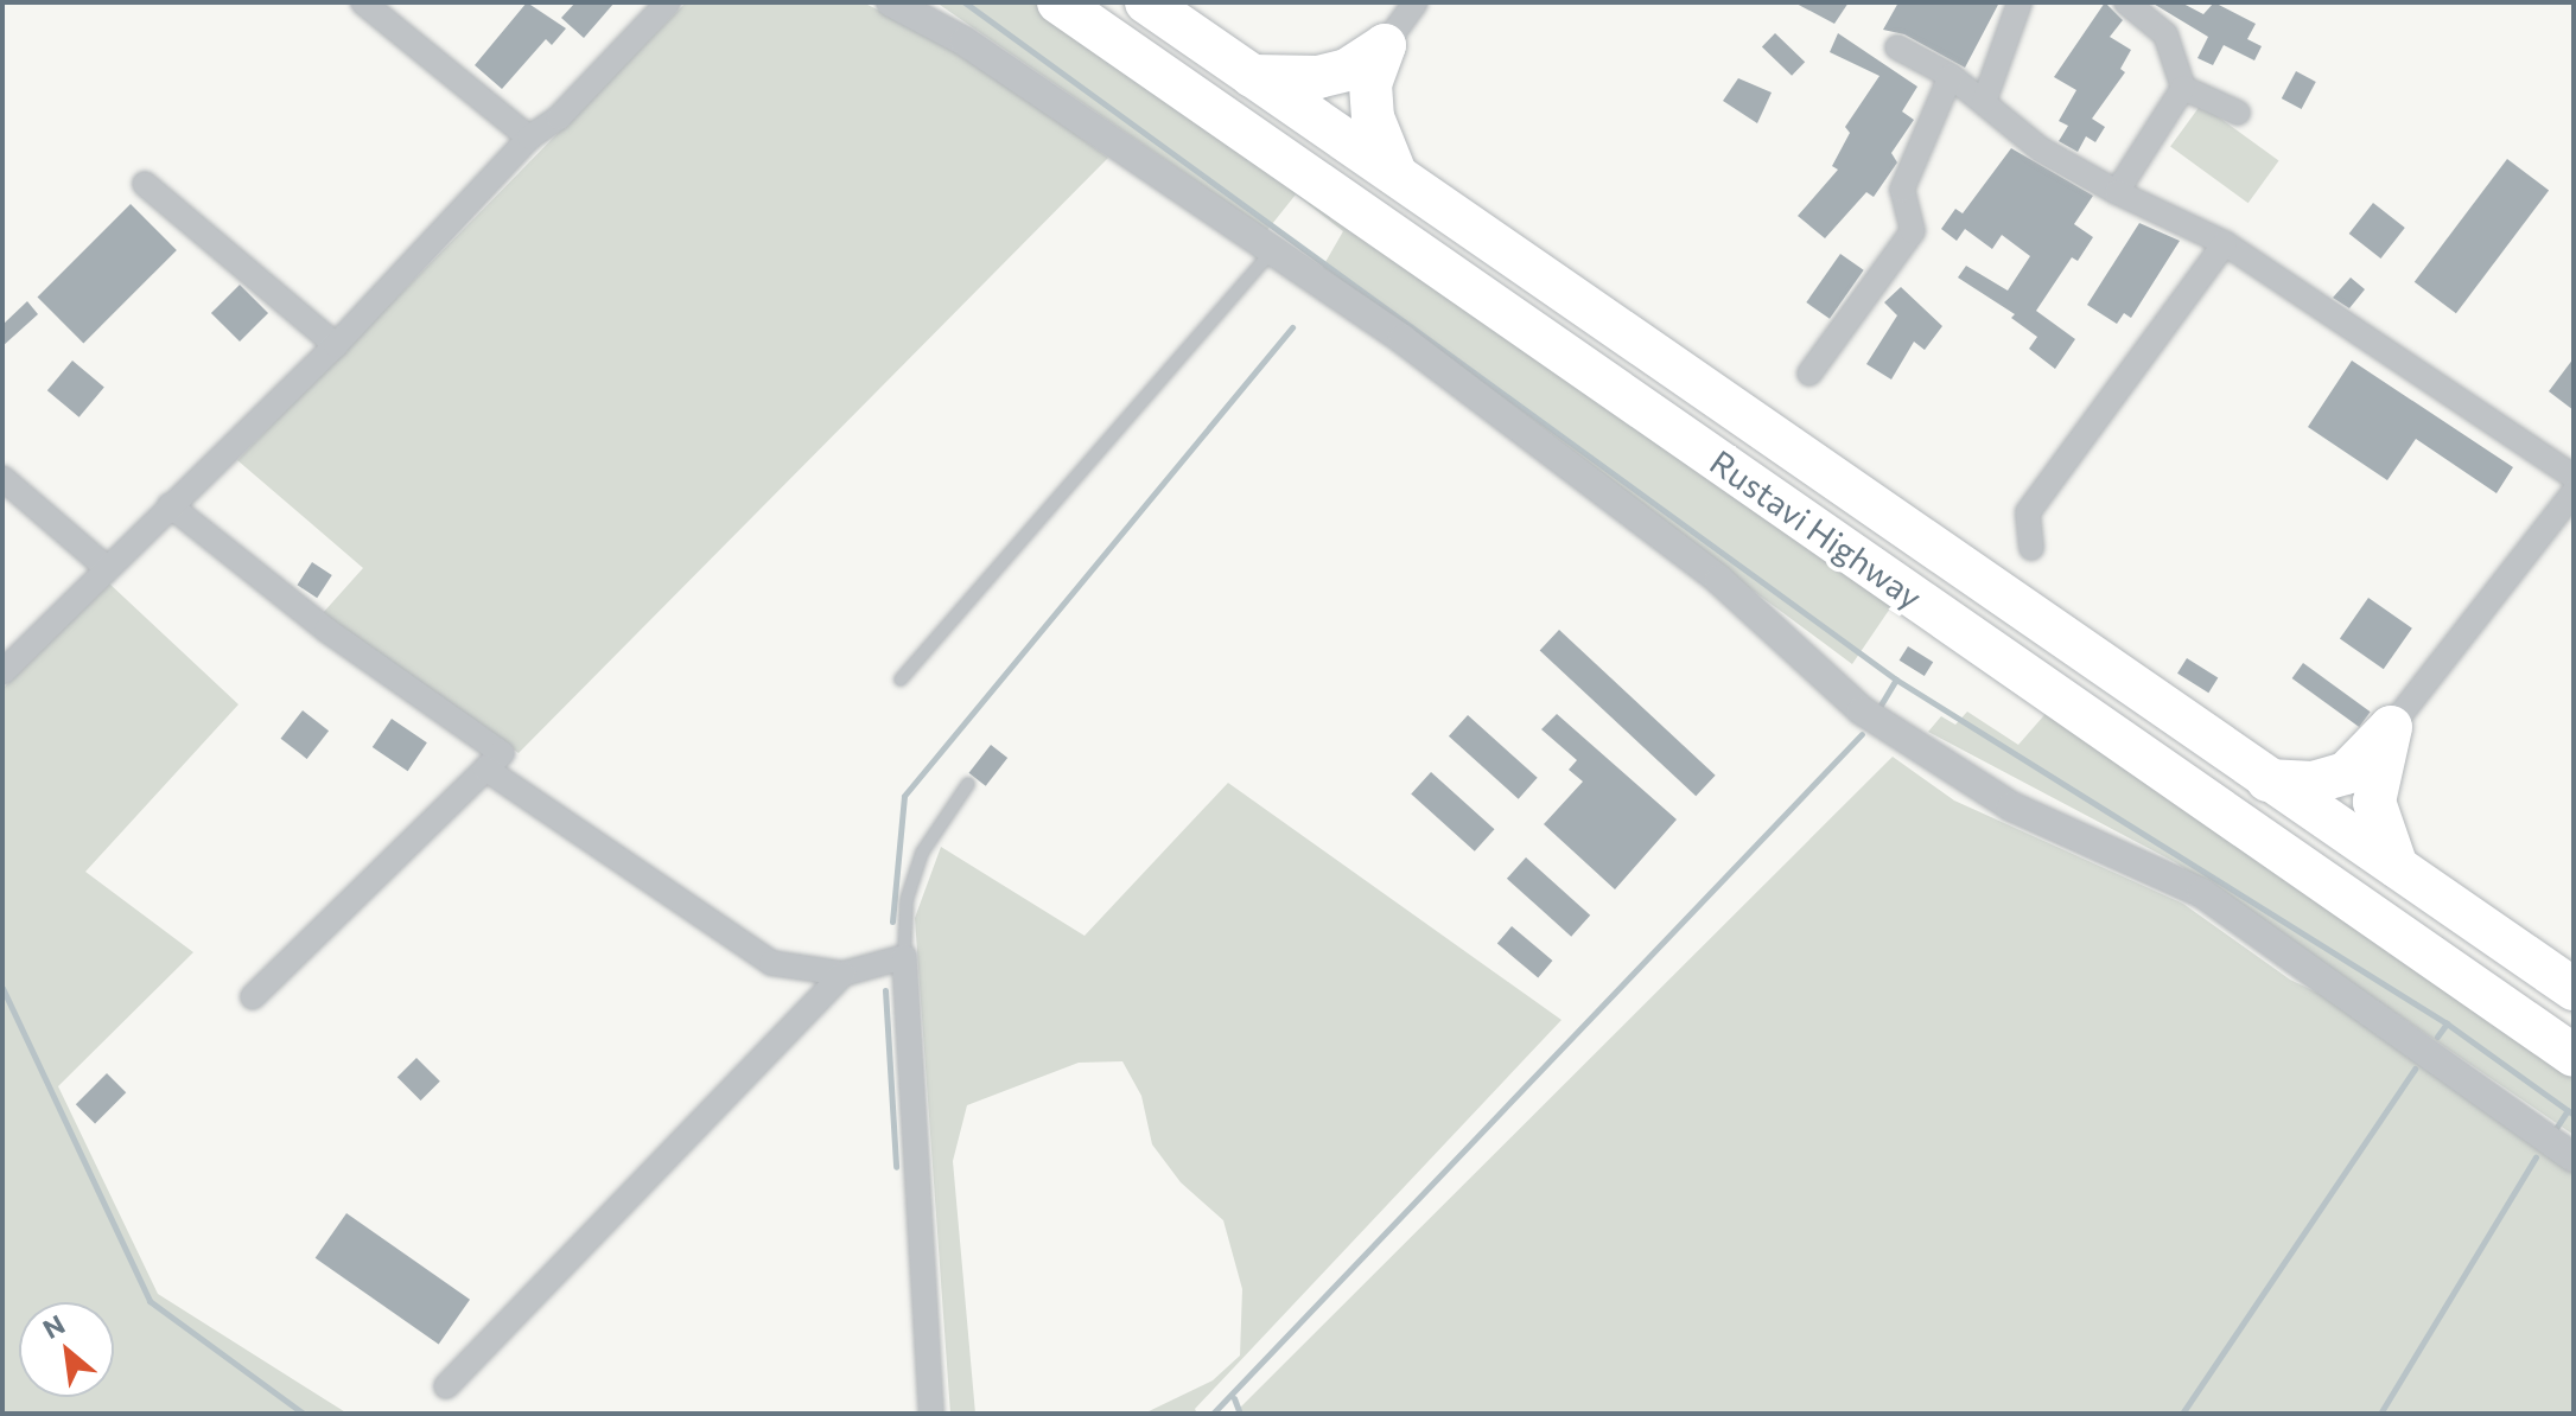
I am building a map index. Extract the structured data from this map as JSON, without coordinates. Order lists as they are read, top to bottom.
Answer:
{
  "streets": {
    "highway": ["Rustavi Highway"]
  },
  "north": "top left"
}
